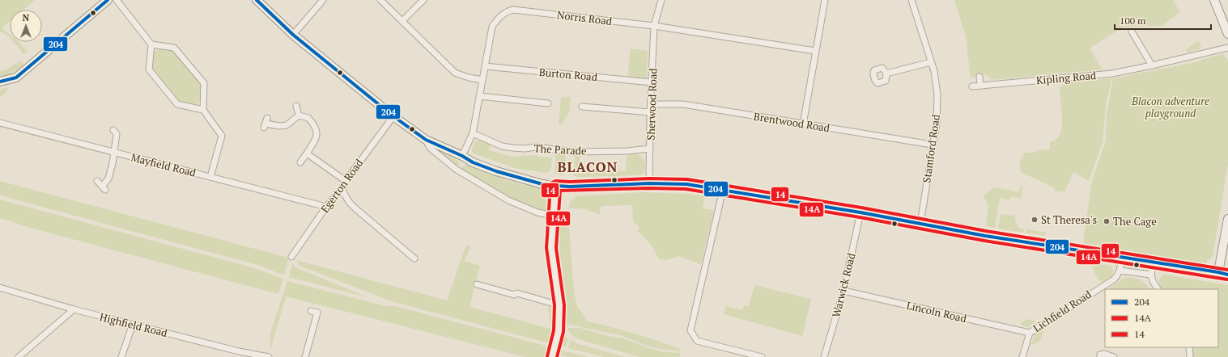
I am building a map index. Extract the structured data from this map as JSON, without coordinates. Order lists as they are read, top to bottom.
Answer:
{
  "streets": {
    "street": [
      "Norris Road",
      "Burton Road",
      "Kipling Road",
      "Sherwood Road",
      "Brentwood Road",
      "Stamford Road",
      "The Parade",
      "Mayfield Road",
      "Egerton Road",
      "Warwick Road",
      "Lichfield Road",
      "Lincoln Road",
      "Highfield Road"
    ]
  },
  "crossings": [
    ["Norris Road", "Burton Road"],
    ["Norris Road", "Sherwood Road"],
    ["Norris Road", "The Parade"],
    ["Burton Road", "Sherwood Road"],
    ["Sherwood Road", "Brentwood Road"],
    ["Sherwood Road", "The Parade"],
    ["Brentwood Road", "Stamford Road"],
    ["Mayfield Road", "Egerton Road"],
    ["Warwick Road", "Lincoln Road"],
    ["Lichfield Road", "Lincoln Road"]
  ],
  "districts": ["BLACON"],
  "parks": ["Blacon adventure playground"],
  "places": ["St Theresa's", "The Cage"],
  "lines": ["transit line 204", "transit line 14", "transit line 14A"],
  "legend": ["204", "14A", "14"],
  "scale_bar": "100 m",
  "north": "top"
}
